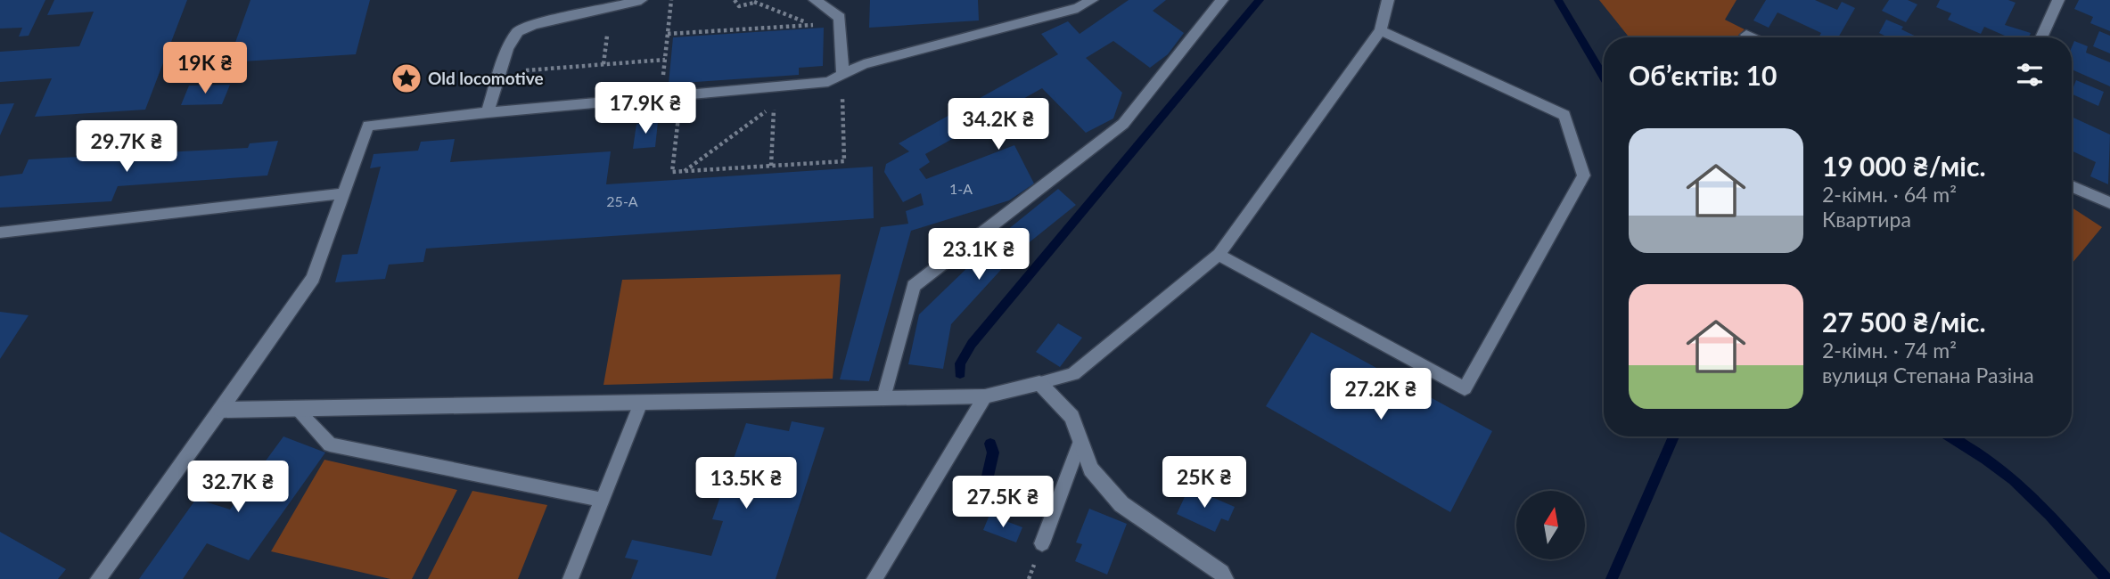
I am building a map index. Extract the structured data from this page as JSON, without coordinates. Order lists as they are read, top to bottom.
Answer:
{
  "places": {
    "place": ["Old locomotive"]
  },
  "house_numbers": ["1-А", "25-А"],
  "north": "top",
  "page": {
    "heading": "Об’єктів: 10",
    "price": [
      "19K ₴",
      "17.9K ₴",
      "34.2K ₴",
      "29.7K ₴",
      "23.1K ₴",
      "27.2K ₴",
      "25K ₴",
      "13.5K ₴",
      "32.7K ₴",
      "27.5K ₴"
    ],
    "list": [
      {
        "name": "19 000 ₴/міс.",
        "note": "2-кімн. · 64 m² · Квартира"
      },
      {
        "name": "27 500 ₴/міс.",
        "note": "2-кімн. · 74 m² · вулиця Степана Разіна"
      }
    ]
  }
}
